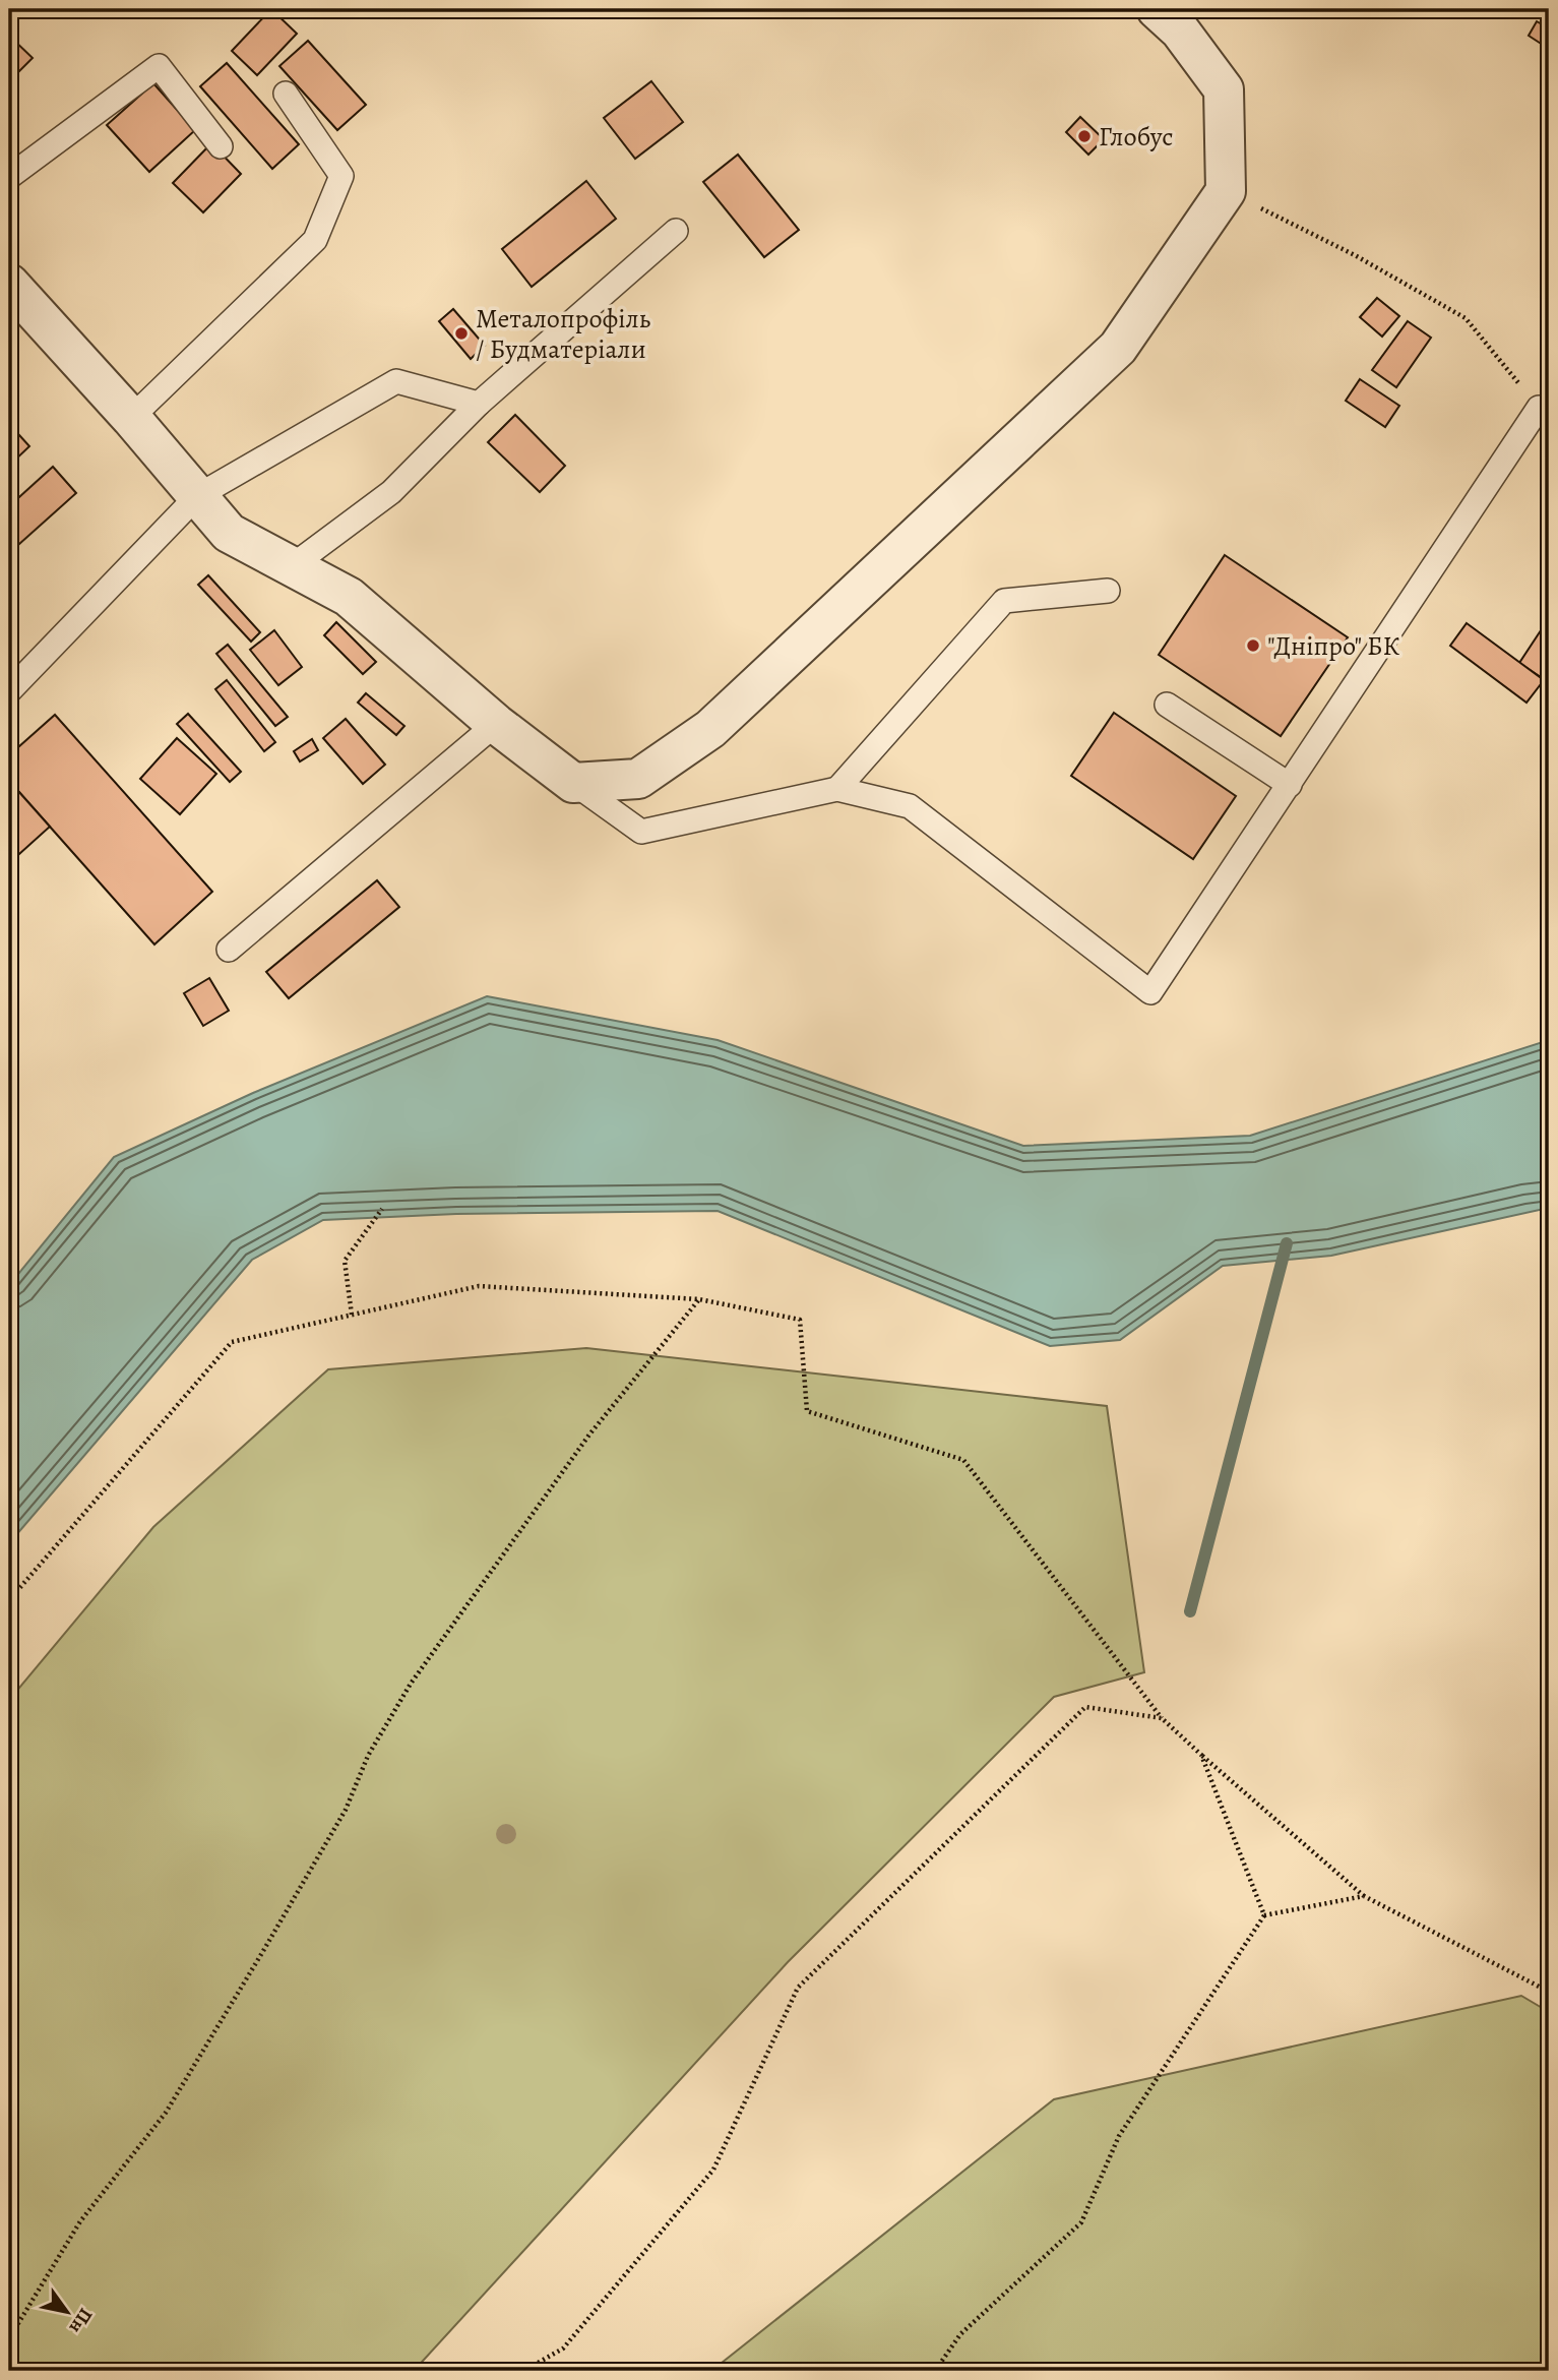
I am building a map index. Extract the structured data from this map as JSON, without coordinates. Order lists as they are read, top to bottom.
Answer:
{
  "places": ["Глобус", "Металопрофіль / Будматеріали", "\"Дніпро\" БК"],
  "north": "bottom right"
}
